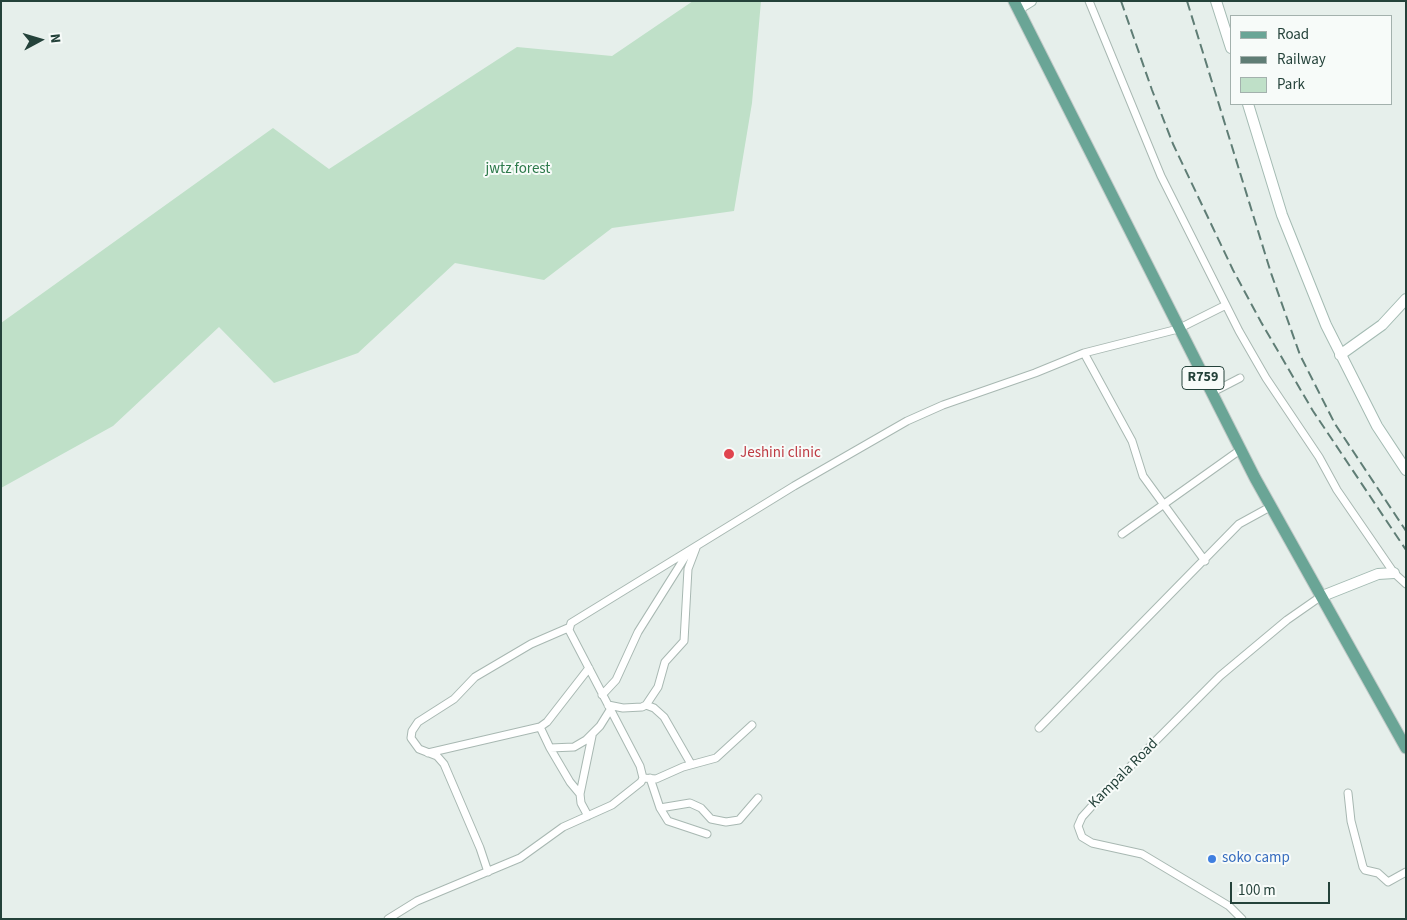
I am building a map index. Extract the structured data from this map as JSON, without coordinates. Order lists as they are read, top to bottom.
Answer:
{
  "streets": {
    "main road": ["R759"],
    "street": ["Kampala Road"]
  },
  "crossings": [
    ["R759", "Kampala Road"]
  ],
  "parks": ["jwtz forest"],
  "places": ["Jeshini clinic", "soko camp"],
  "legend": ["Road", "Railway", "Park"],
  "scale_bar": "100 m",
  "north": "right"
}
